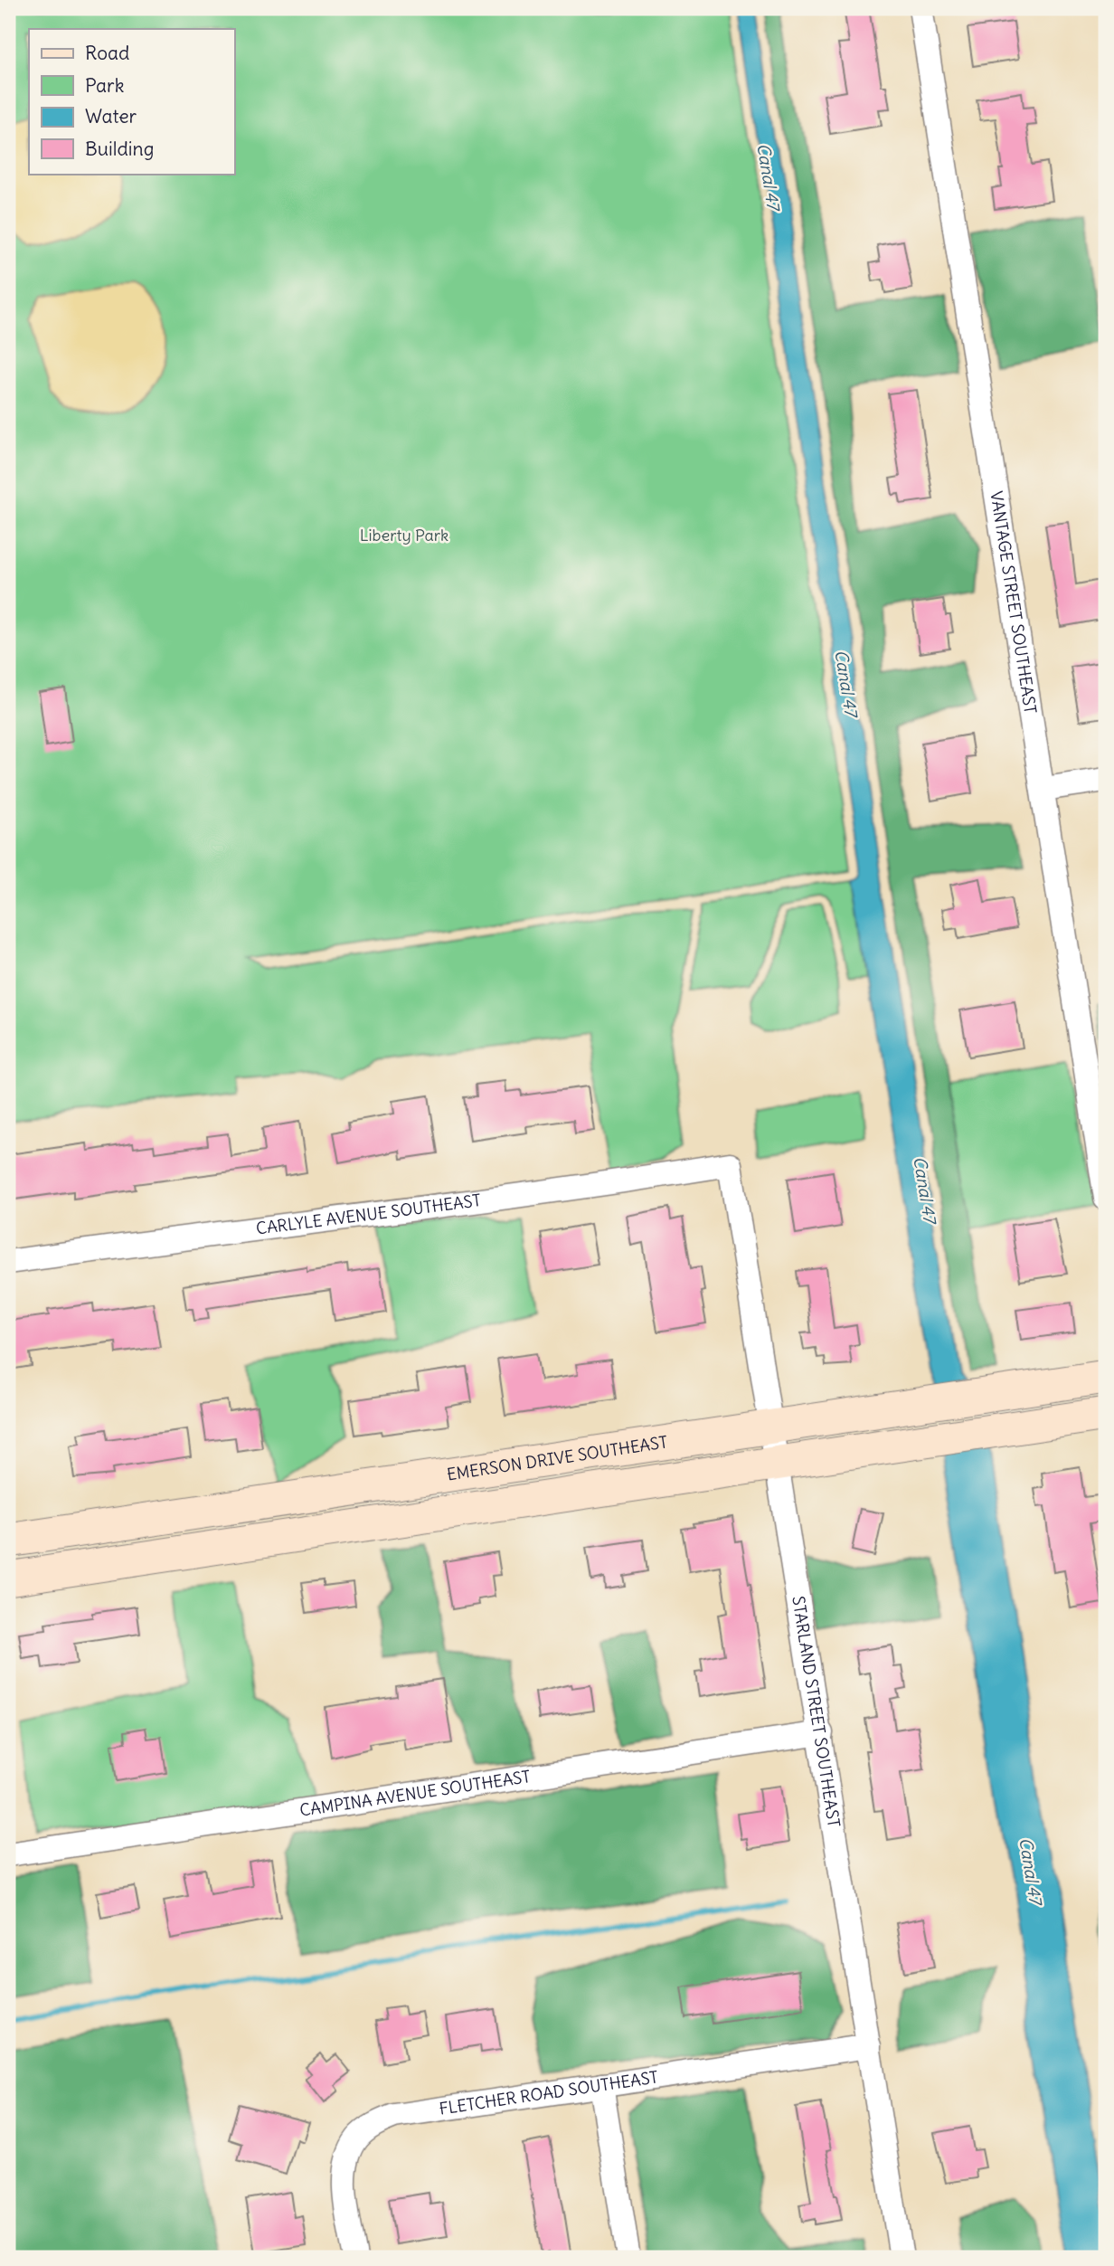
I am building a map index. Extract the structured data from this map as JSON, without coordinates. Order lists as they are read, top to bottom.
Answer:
{
  "streets": {
    "street": [
      "VANTAGE STREET SOUTHEAST",
      "CARLYLE AVENUE SOUTHEAST",
      "EMERSON DRIVE SOUTHEAST",
      "STARLAND STREET SOUTHEAST",
      "CAMPINA AVENUE SOUTHEAST",
      "FLETCHER ROAD SOUTHEAST"
    ]
  },
  "crossings": [
    ["CARLYLE AVENUE SOUTHEAST", "STARLAND STREET SOUTHEAST"],
    ["EMERSON DRIVE SOUTHEAST", "STARLAND STREET SOUTHEAST"],
    ["STARLAND STREET SOUTHEAST", "CAMPINA AVENUE SOUTHEAST"],
    ["STARLAND STREET SOUTHEAST", "FLETCHER ROAD SOUTHEAST"]
  ],
  "water": ["Canal 47"],
  "parks": ["Liberty Park"],
  "legend": [
    "Road",
    "Park",
    "Water",
    "Building"
  ]
}
